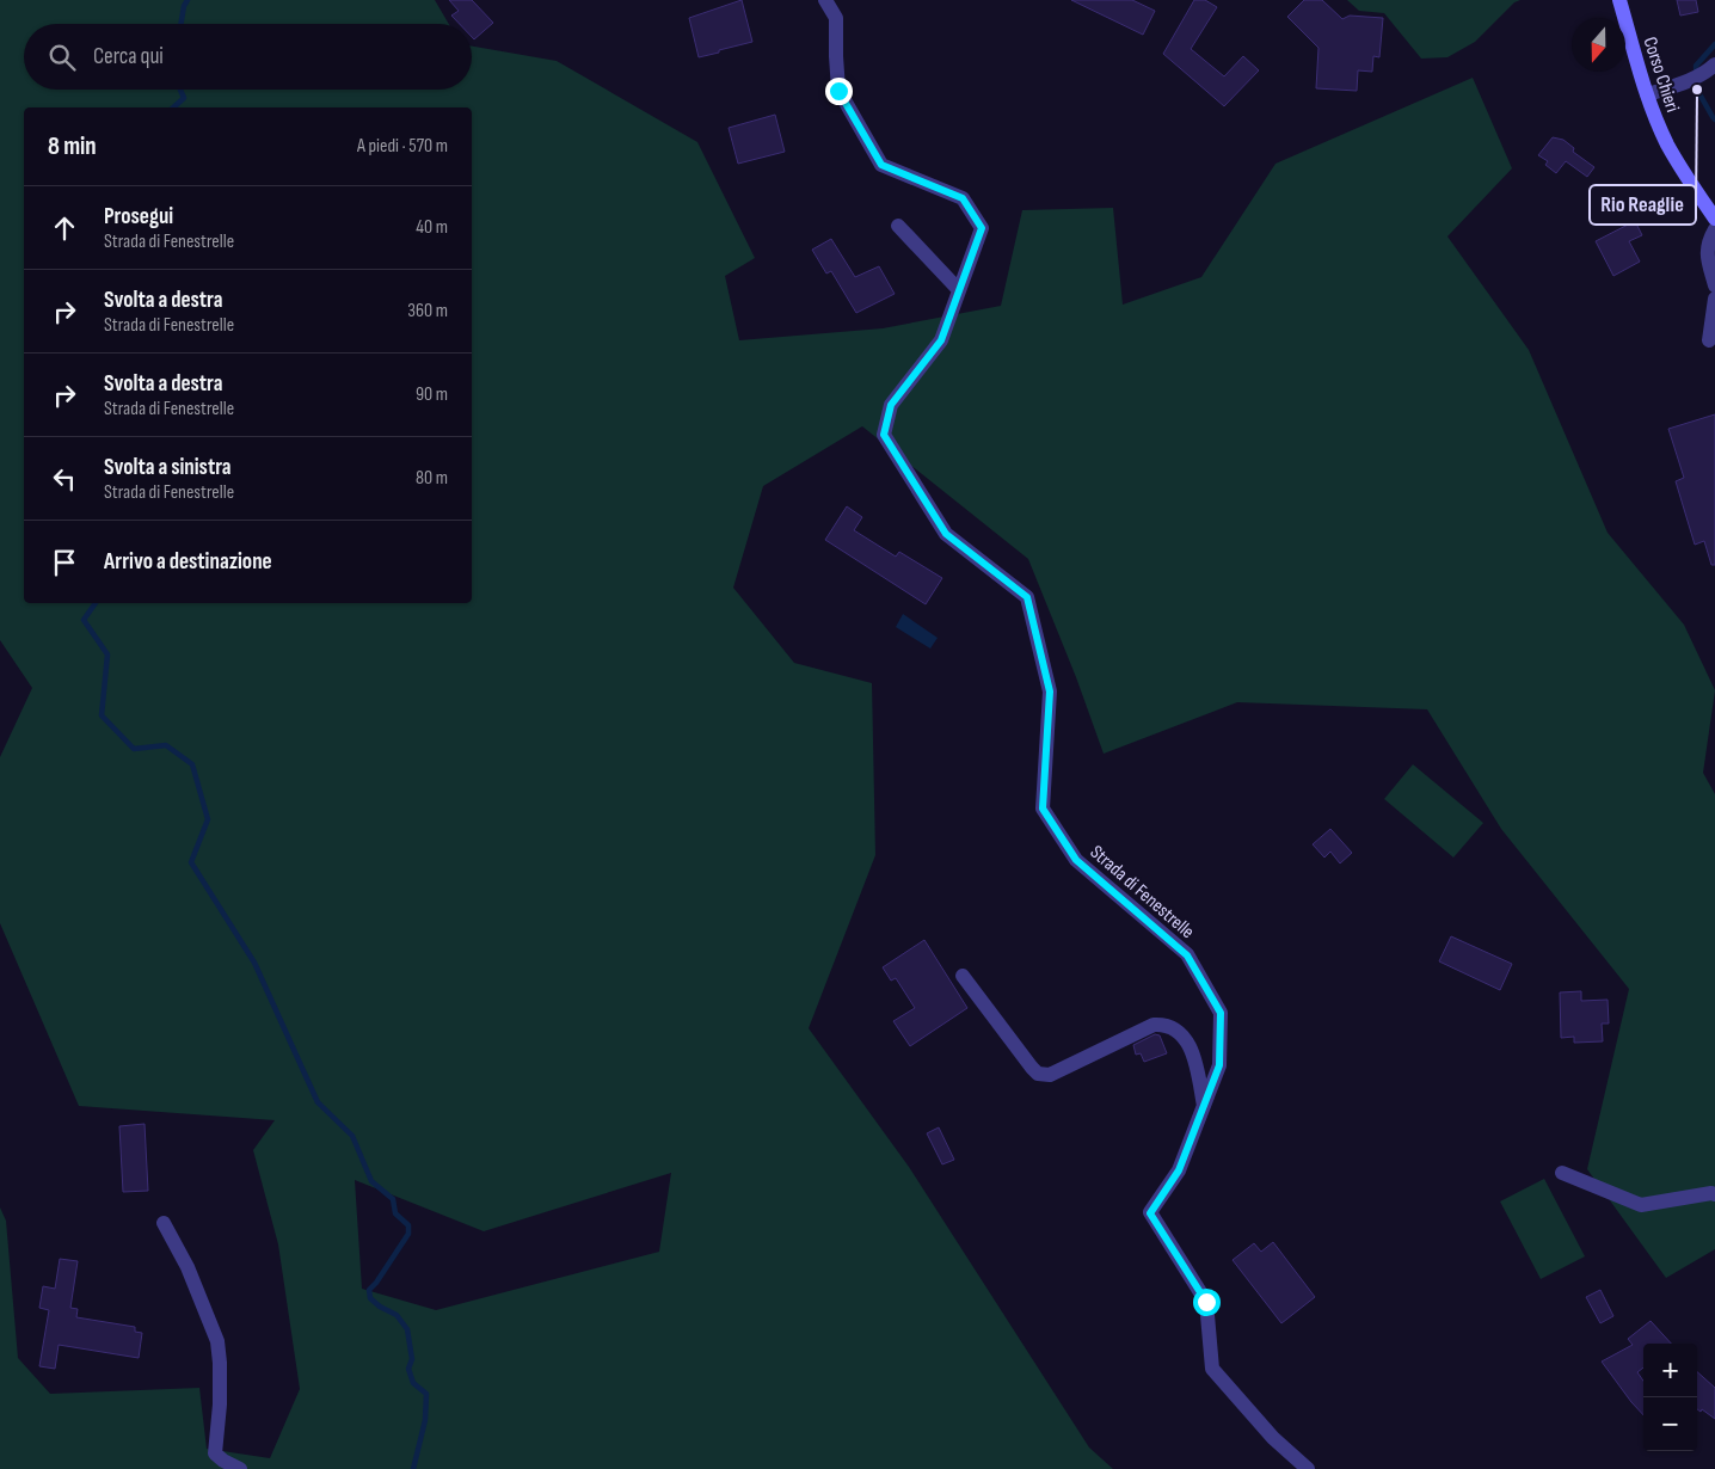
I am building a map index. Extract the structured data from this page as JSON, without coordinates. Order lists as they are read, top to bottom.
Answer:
{
  "streets": {
    "main road": ["Corso Chieri"],
    "street": ["Strada di Fenestrelle"]
  },
  "places": ["Rio Reaglie"],
  "north": "bottom",
  "page": {
    "search": "Cerca qui",
    "heading": ["8 min", "A piedi · 570 m"],
    "list": [
      ["Prosegui", "Strada di Fenestrelle", "40 m"],
      ["Svolta a destra", "Strada di Fenestrelle", "360 m"],
      ["Svolta a destra", "Strada di Fenestrelle", "90 m"],
      ["Svolta a sinistra", "Strada di Fenestrelle", "80 m"],
      "Arrivo a destinazione"
    ],
    "map_buttons": ["+", "−"]
  }
}
